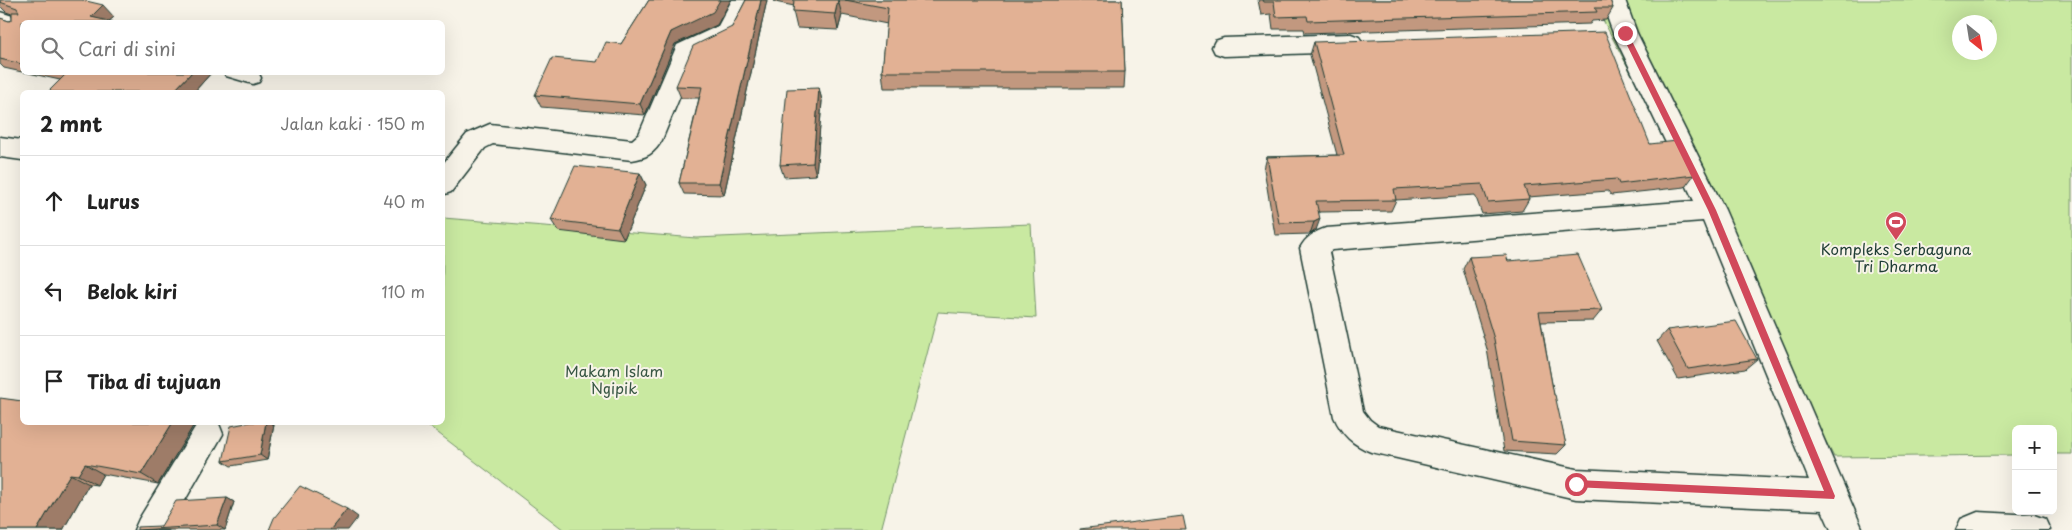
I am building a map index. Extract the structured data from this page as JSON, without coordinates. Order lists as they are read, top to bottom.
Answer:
{
  "parks": ["Makam Islam Ngipik"],
  "places": {
    "sports": ["Kompleks Serbaguna Tri Dharma"]
  },
  "north": "bottom right",
  "page": {
    "search": "Cari di sini",
    "heading": ["2 mnt", "Jalan kaki · 150 m"],
    "list": [
      ["Lurus", "40 m"],
      ["Belok kiri", "110 m"],
      "Tiba di tujuan"
    ],
    "map_buttons": ["+", "−"]
  }
}
